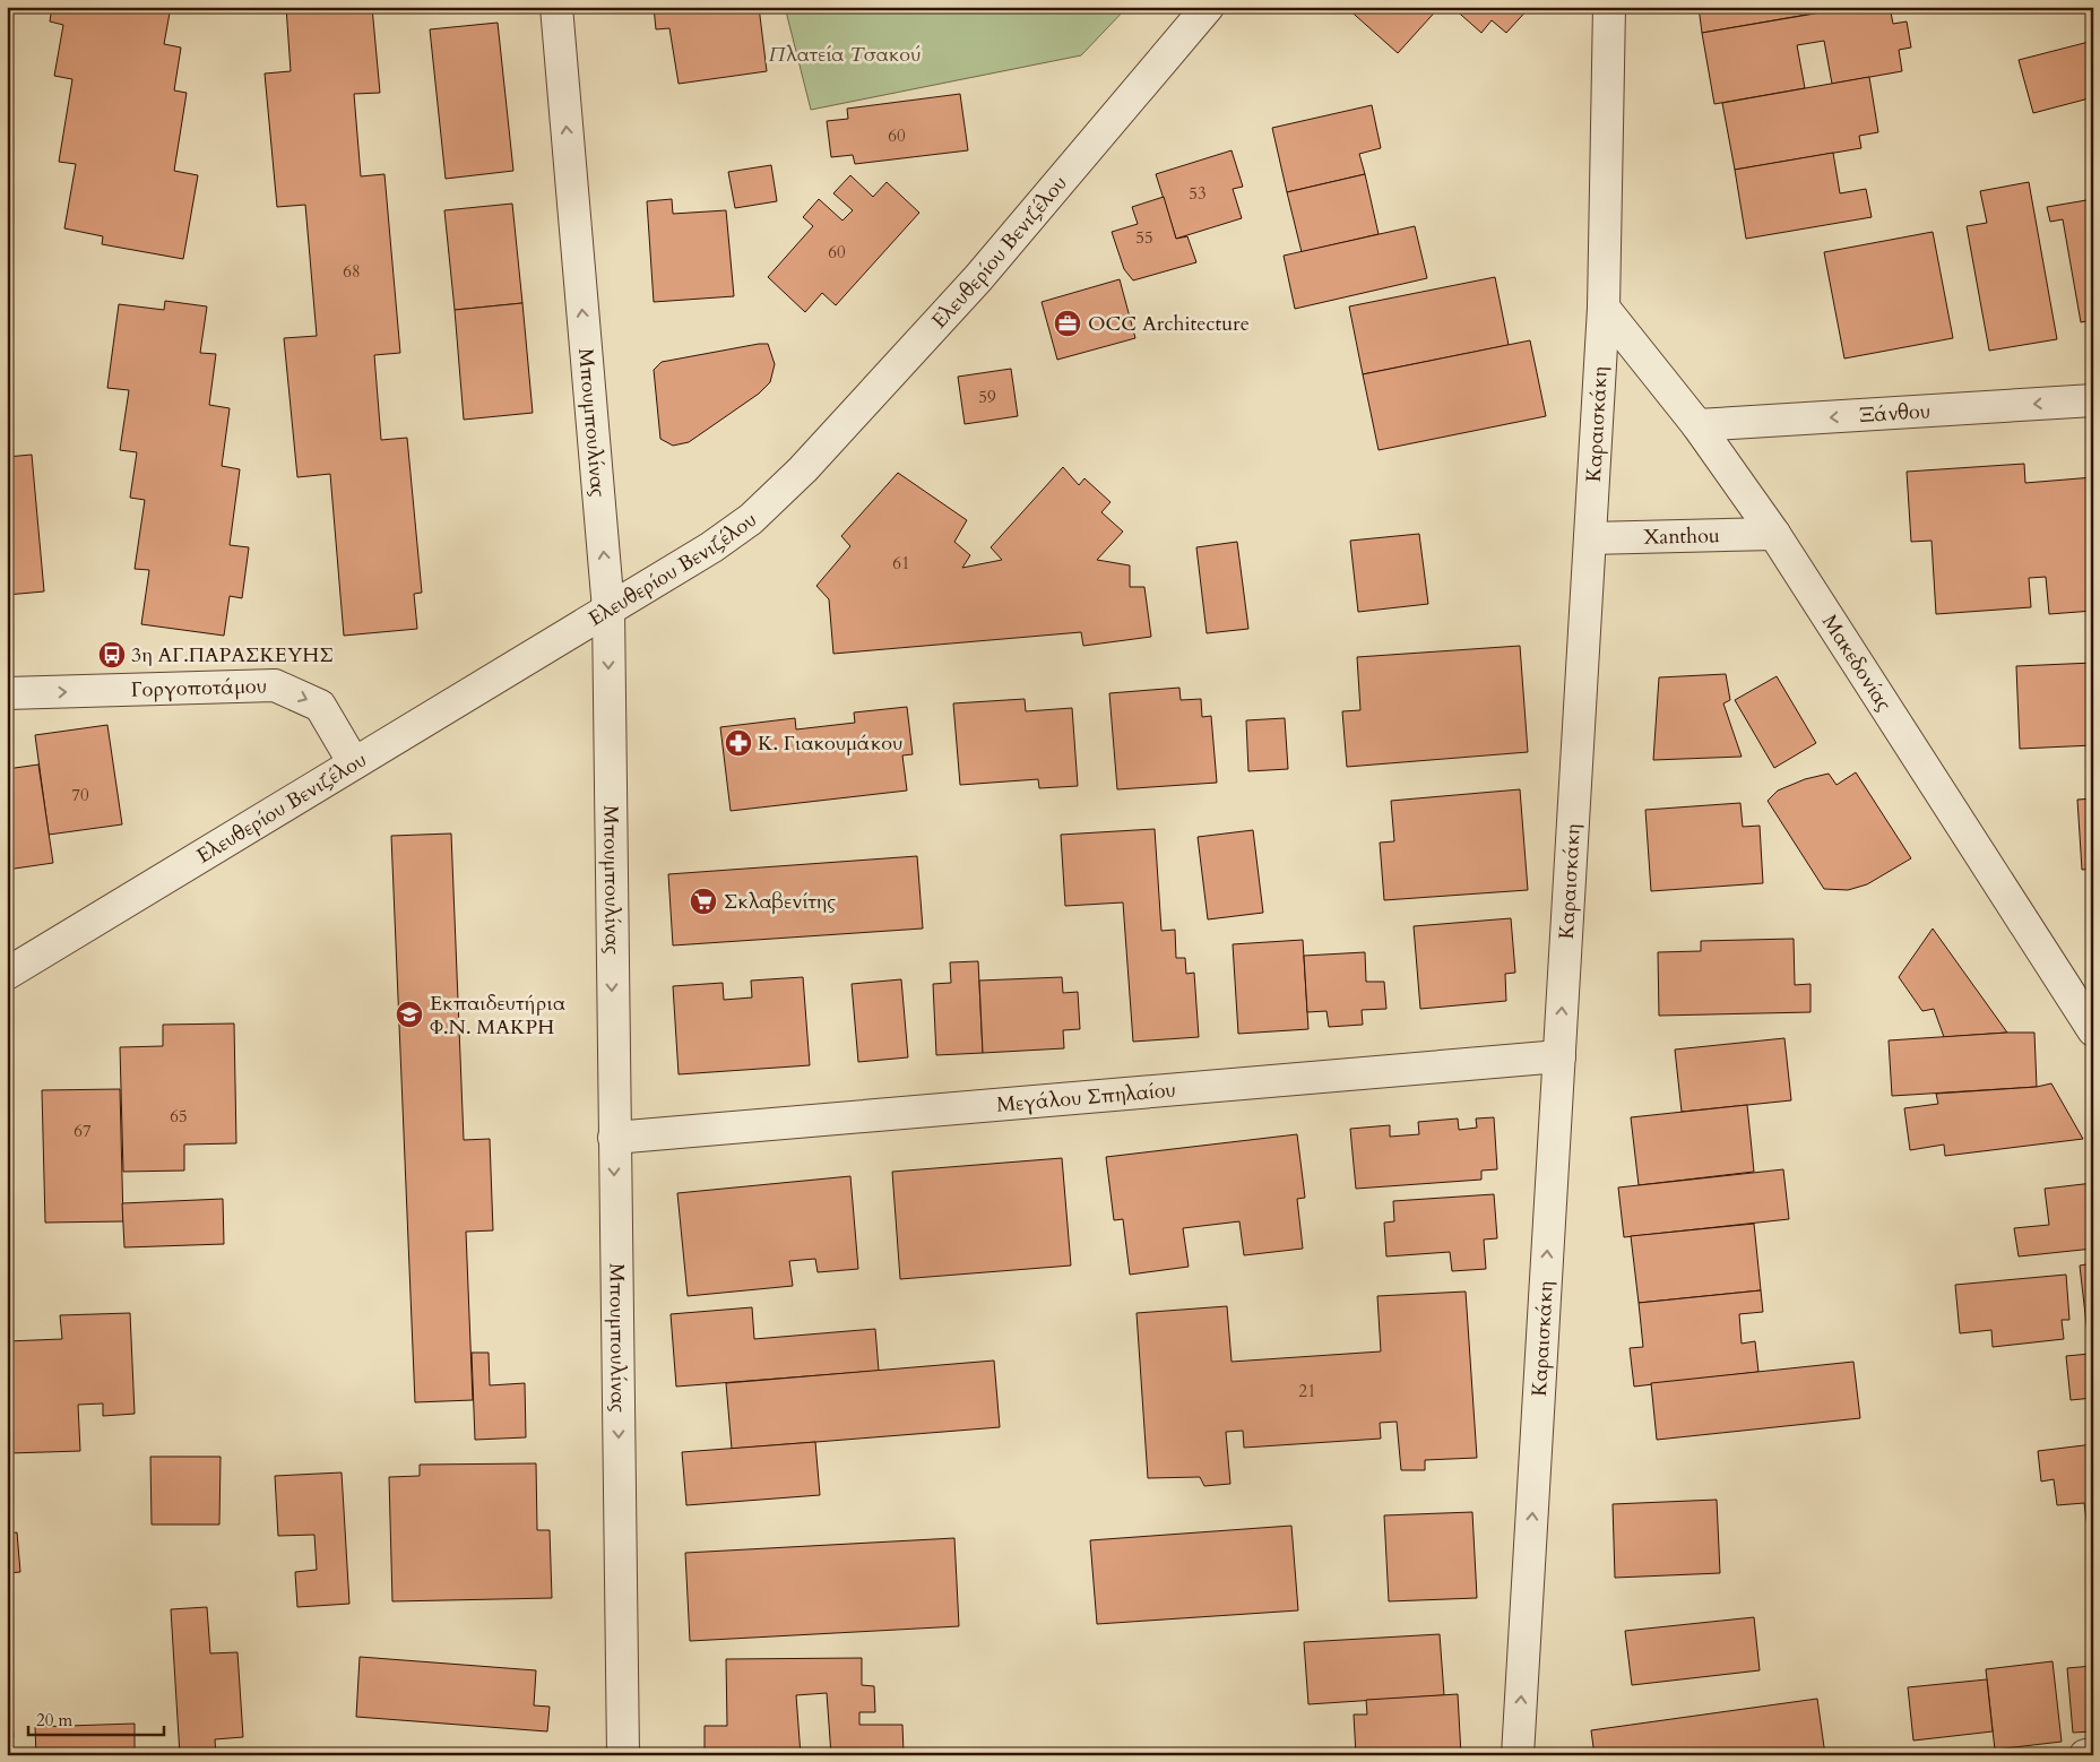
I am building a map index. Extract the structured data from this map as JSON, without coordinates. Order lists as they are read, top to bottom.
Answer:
{
  "streets": {
    "street": [
      "Ελευθερίου Βενιζέλου",
      "Ξάνθου",
      "Μπουμπουλίνας",
      "Καραισκάκη",
      "Xanthou",
      "Μακεδονίας",
      "Γοργοποτάμου",
      "Μεγάλου Σπηλαίου"
    ]
  },
  "crossings": [
    ["Ελευθερίου Βενιζέλου", "Μπουμπουλίνας"],
    ["Ελευθερίου Βενιζέλου", "Γοργοποτάμου"],
    ["Ξάνθου", "Μακεδονίας"],
    ["Μπουμπουλίνας", "Μεγάλου Σπηλαίου"],
    ["Καραισκάκη", "Xanthou"],
    ["Καραισκάκη", "Μακεδονίας"],
    ["Καραισκάκη", "Μεγάλου Σπηλαίου"],
    ["Xanthou", "Μακεδονίας"]
  ],
  "one_way": ["Ξάνθου", "Καραισκάκη", "Γοργοποτάμου"],
  "parks": ["Πλατεία Τσακού"],
  "places": {
    "office": ["OCC Architecture"],
    "bus stop": ["3η ΑΓ.ΠΑΡΑΣΚΕΥΗΣ"],
    "pharmacy": ["Κ. Γιακουμάκου"],
    "supermarket": ["Σκλαβενίτης"],
    "school or university": ["Εκπαιδευτήρια Φ.Ν. ΜΑΚΡΗ"]
  },
  "house_numbers": [
    "60",
    "53",
    "55",
    "60",
    "68",
    "59",
    "61",
    "70",
    "65",
    "67",
    "21"
  ],
  "scale_bar": "20 m"
}
